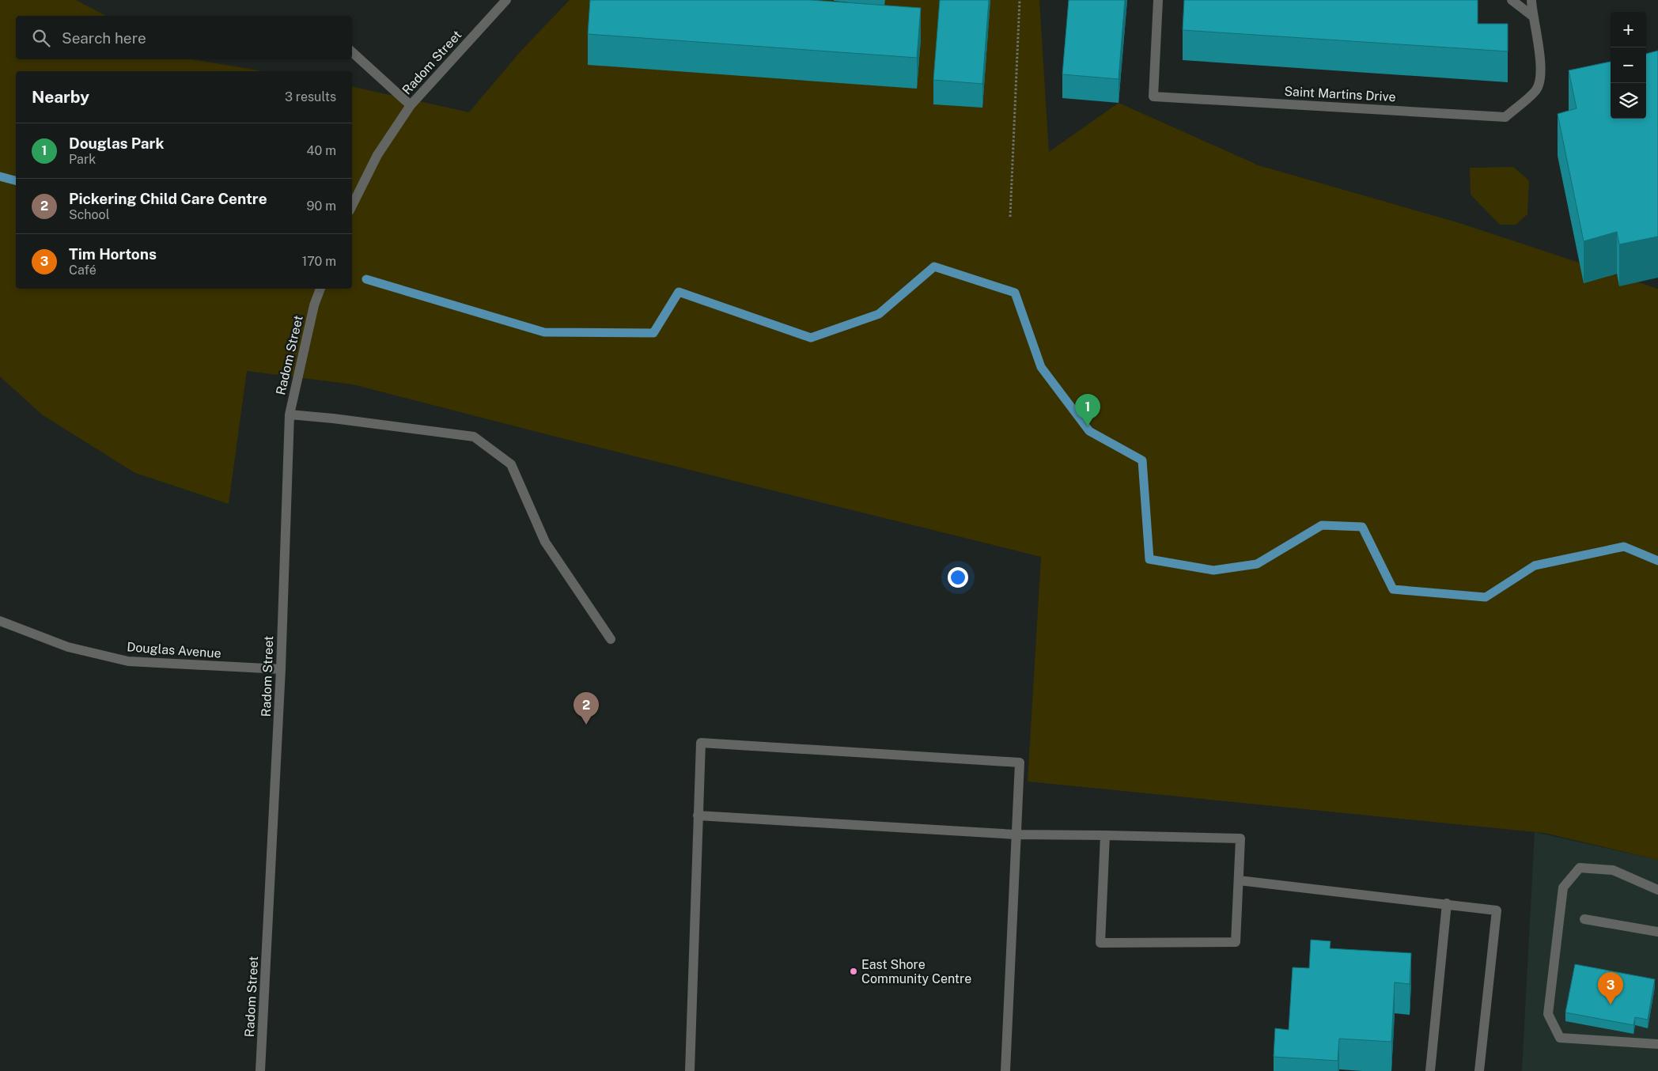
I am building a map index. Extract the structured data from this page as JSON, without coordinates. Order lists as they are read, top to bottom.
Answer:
{
  "streets": {
    "street": ["Radom Street", "Saint Martins Drive", "Douglas Avenue"]
  },
  "crossings": [
    ["Radom Street", "Douglas Avenue"]
  ],
  "places": ["East Shore Community Centre"],
  "page": {
    "map_buttons": ["+", "−"],
    "search": "Search here",
    "heading": ["Nearby", "3 results"],
    "list": [
      {
        "mark": "1",
        "name": "Douglas Park",
        "note": "Park",
        "value": "40 m"
      },
      {
        "mark": "2",
        "name": "Pickering Child Care Centre",
        "note": "School",
        "value": "90 m"
      },
      {
        "mark": "3",
        "name": "Tim Hortons",
        "note": "Café",
        "value": "170 m"
      }
    ],
    "pins": ["1", "2", "3"]
  }
}
